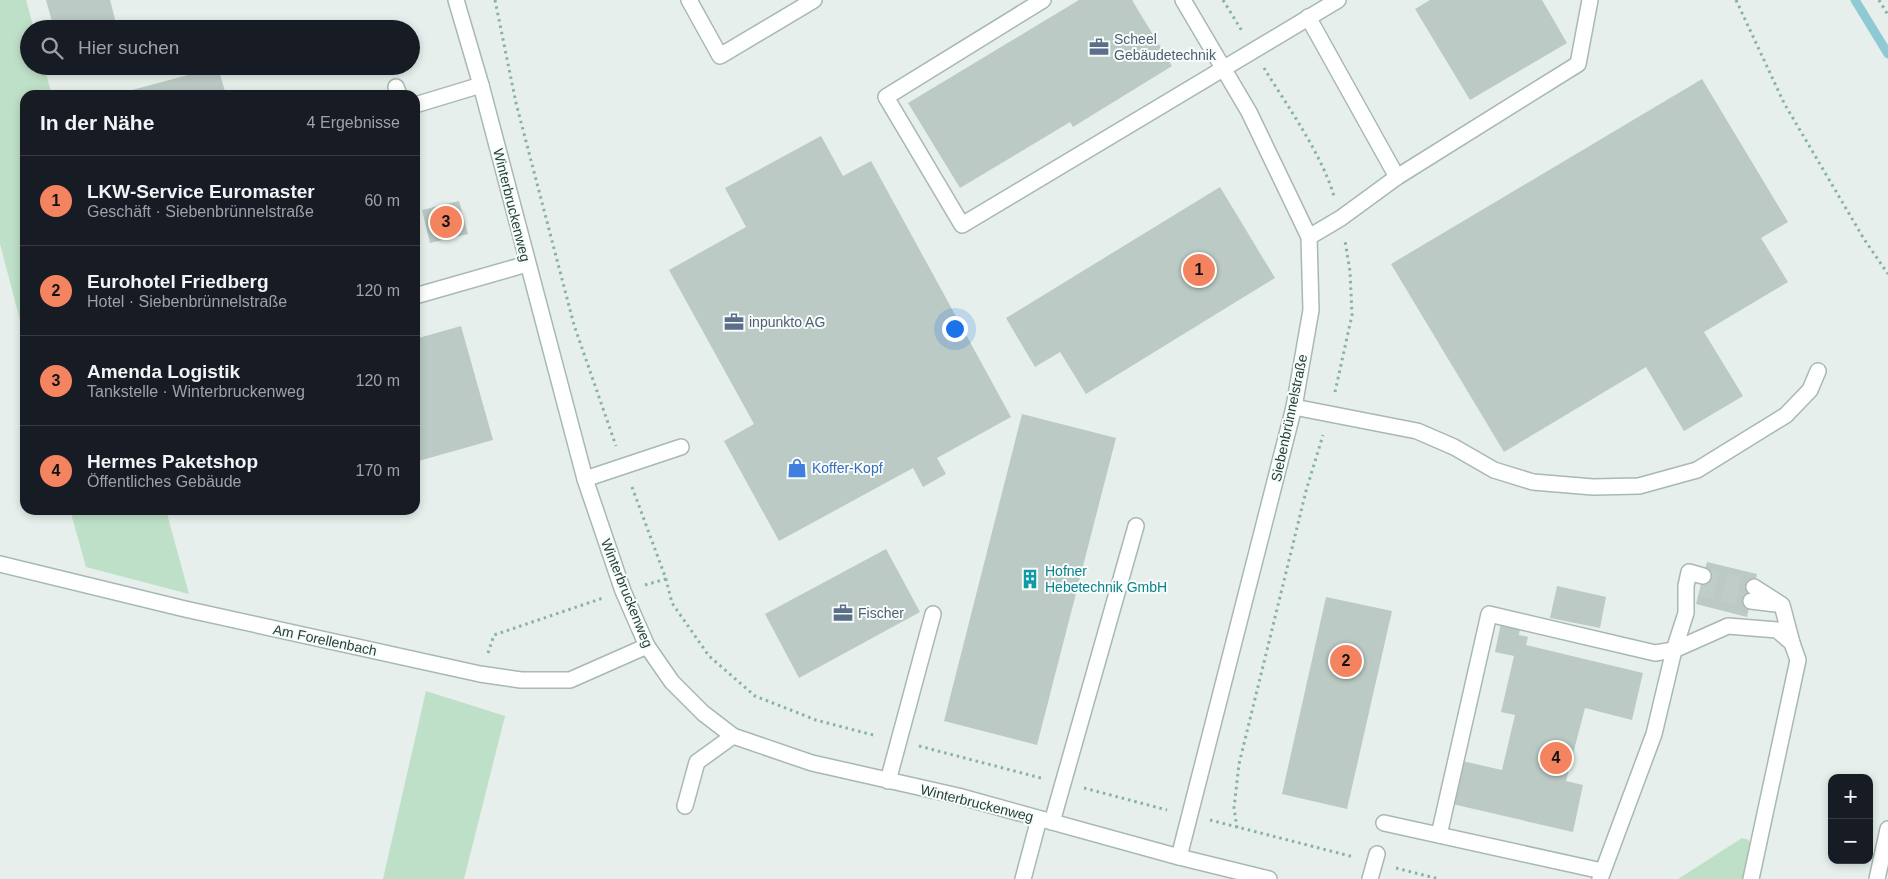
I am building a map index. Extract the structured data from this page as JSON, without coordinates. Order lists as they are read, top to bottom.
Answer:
{
  "streets": {
    "street": ["Winterbruckenweg", "Siebenbrünnelstraße", "Am Forellenbach"]
  },
  "crossings": [
    ["Winterbruckenweg", "Siebenbrünnelstraße"],
    ["Winterbruckenweg", "Am Forellenbach"]
  ],
  "places": {
    "office": ["Scheel Gebäudetechnik", "inpunkto AG", "Fischer"],
    "shop": ["Koffer-Kopf"],
    "building": ["Hofner Hebetechnik GmbH"]
  },
  "page": {
    "search": "Hier suchen",
    "heading": ["In der Nähe", "4 Ergebnisse"],
    "list": [
      {
        "mark": "1",
        "name": "LKW-Service Euromaster",
        "note": "Geschäft · Siebenbrünnelstraße",
        "value": "60 m"
      },
      {
        "mark": "2",
        "name": "Eurohotel Friedberg",
        "note": "Hotel · Siebenbrünnelstraße",
        "value": "120 m"
      },
      {
        "mark": "3",
        "name": "Amenda Logistik",
        "note": "Tankstelle · Winterbruckenweg",
        "value": "120 m"
      },
      {
        "mark": "4",
        "name": "Hermes Paketshop",
        "note": "Öffentliches Gebäude",
        "value": "170 m"
      }
    ],
    "pins": [
      "3",
      "1",
      "2",
      "4"
    ],
    "map_buttons": ["+", "−"]
  }
}
